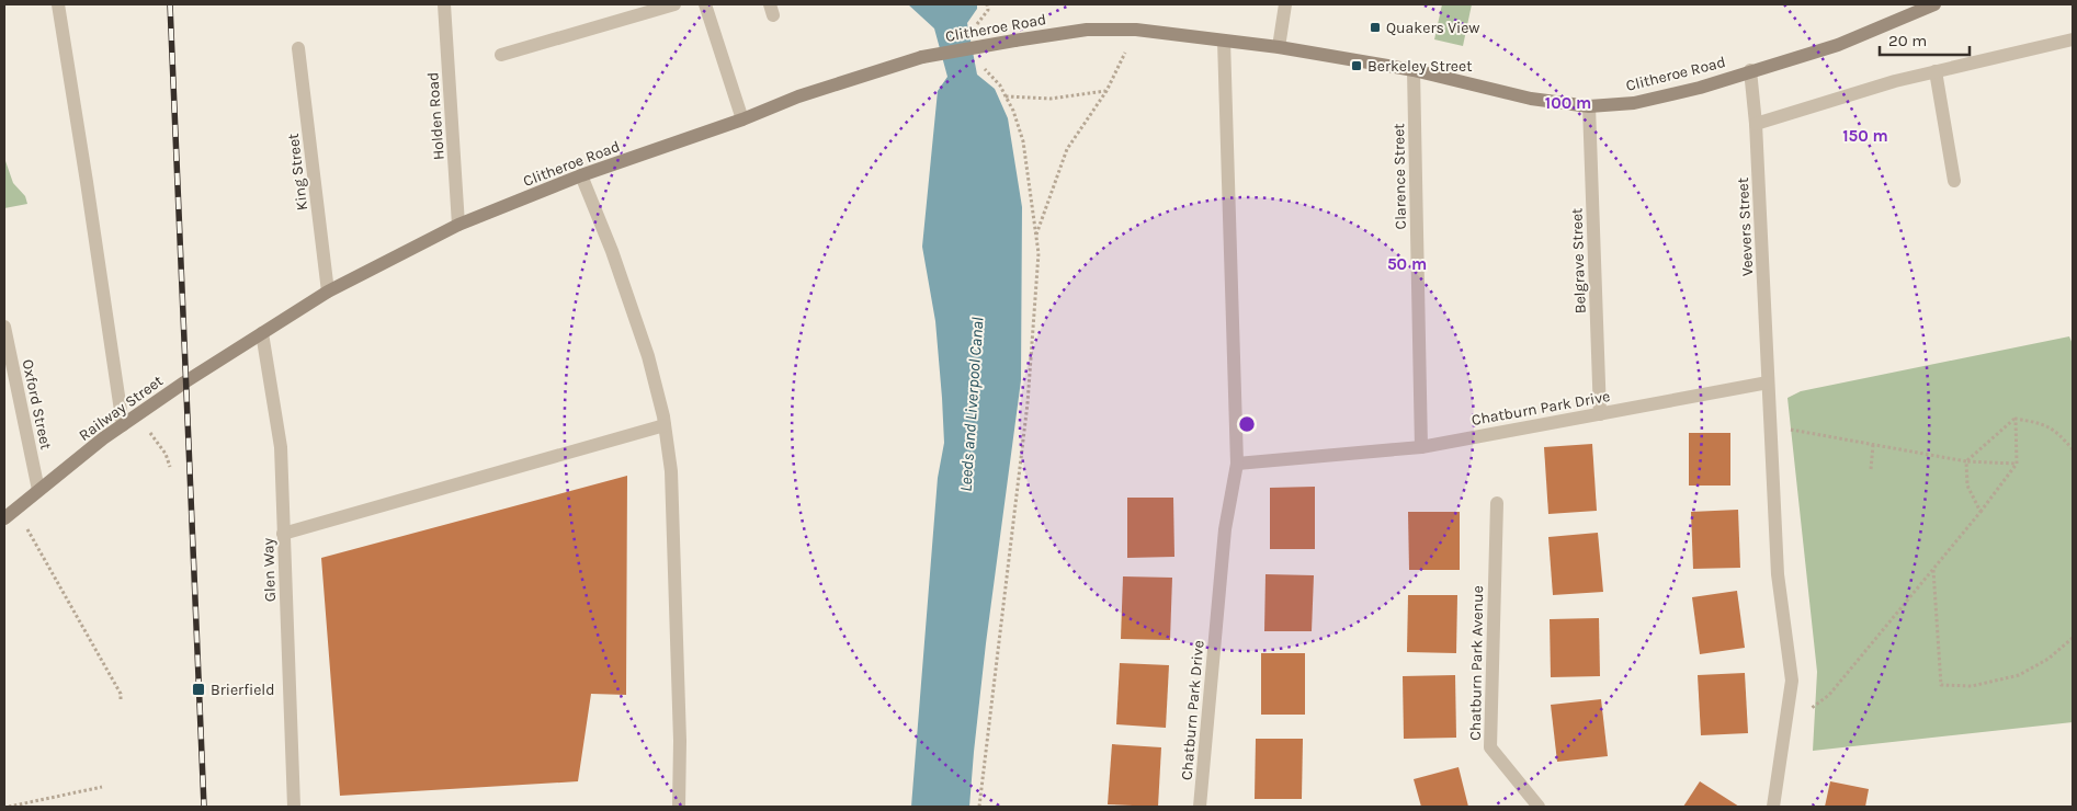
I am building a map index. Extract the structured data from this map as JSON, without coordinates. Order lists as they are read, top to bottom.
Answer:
{
  "streets": {
    "main road": ["Clitheroe Road", "Railway Street"],
    "street": [
      "Holden Road",
      "King Street",
      "Clarence Street",
      "Veevers Street",
      "Belgrave Street",
      "Oxford Street",
      "Chatburn Park Drive",
      "Glen Way",
      "Chatburn Park Avenue"
    ]
  },
  "crossings": [
    ["Clitheroe Road", "Holden Road"],
    ["Clitheroe Road", "King Street"],
    ["Clitheroe Road", "Clarence Street"],
    ["Clitheroe Road", "Veevers Street"],
    ["Clitheroe Road", "Belgrave Street"],
    ["Clitheroe Road", "Railway Street"],
    ["Clitheroe Road", "Glen Way"],
    ["Clarence Street", "Chatburn Park Drive"],
    ["Veevers Street", "Chatburn Park Drive"],
    ["Belgrave Street", "Chatburn Park Drive"],
    ["Oxford Street", "Railway Street"],
    ["Railway Street", "Glen Way"]
  ],
  "water": ["Leeds and Liverpool Canal"],
  "places": {
    "transit": ["Quakers View", "Berkeley Street", "Brierfield"]
  },
  "scale_bar": "20 m",
  "rings": ["100 m", "150 m", "50 m"]
}
